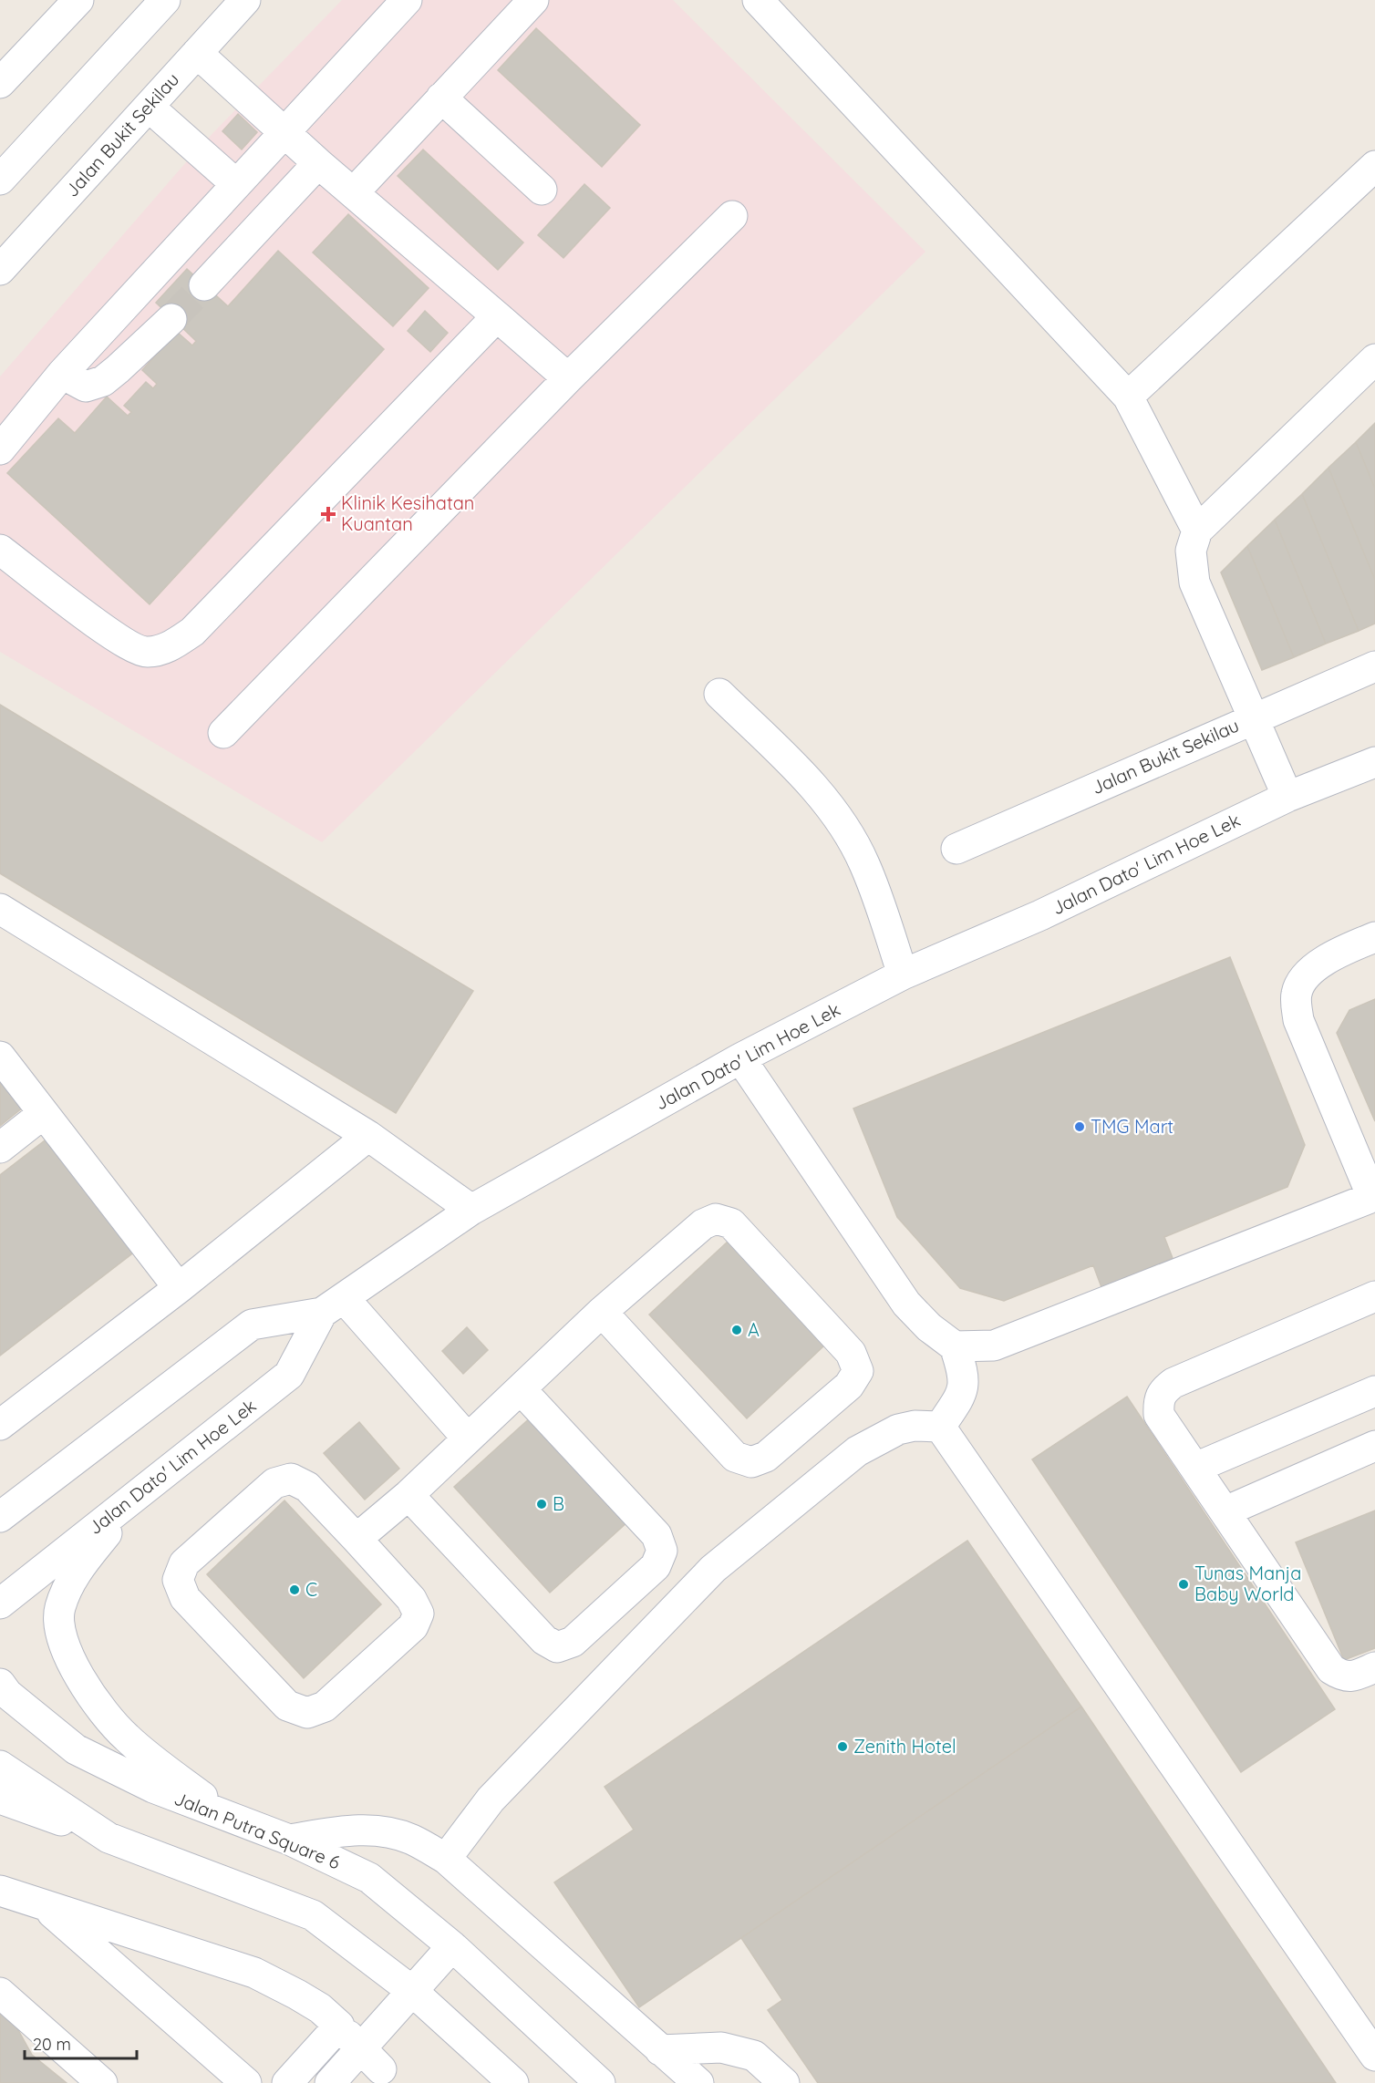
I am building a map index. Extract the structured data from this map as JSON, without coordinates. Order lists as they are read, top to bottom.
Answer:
{
  "streets": {
    "street": ["Jalan Bukit Sekilau", "Jalan Dato' Lim Hoe Lek", "Jalan Putra Square 6"]
  },
  "places": {
    "health": ["Klinik Kesihatan Kuantan"],
    "other": [
      "TMG Mart",
      "A",
      "B",
      "Tunas Manja Baby World",
      "C",
      "Zenith Hotel"
    ]
  },
  "scale_bar": "20 m"
}
